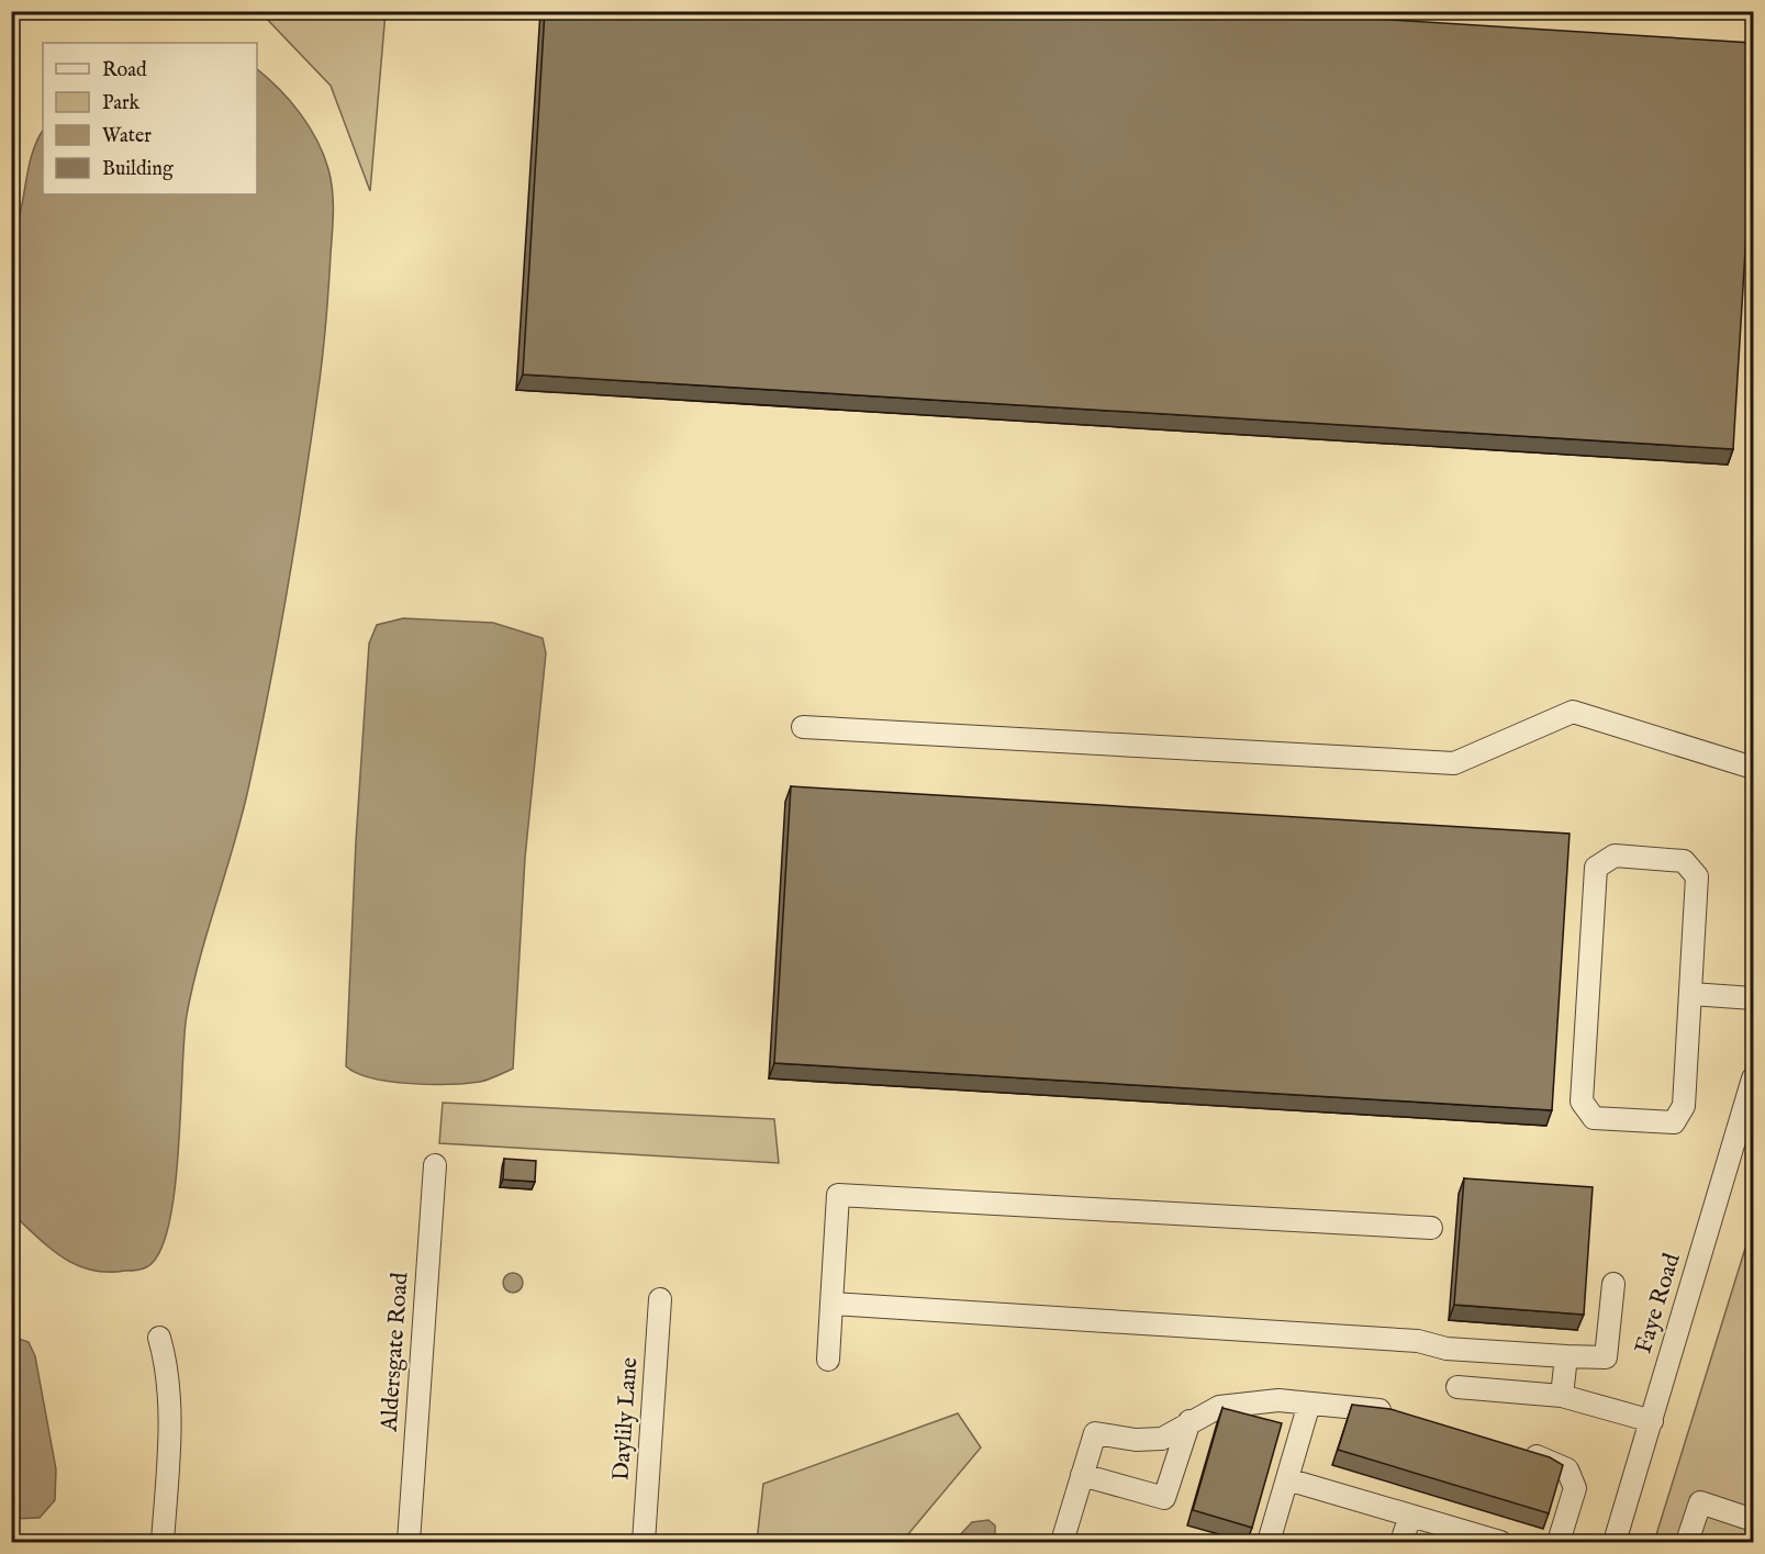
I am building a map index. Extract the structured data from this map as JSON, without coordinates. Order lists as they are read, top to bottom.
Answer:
{
  "streets": {
    "street": ["Faye Road", "Aldersgate Road", "Daylily Lane"]
  },
  "legend": [
    "Road",
    "Park",
    "Water",
    "Building"
  ]
}
